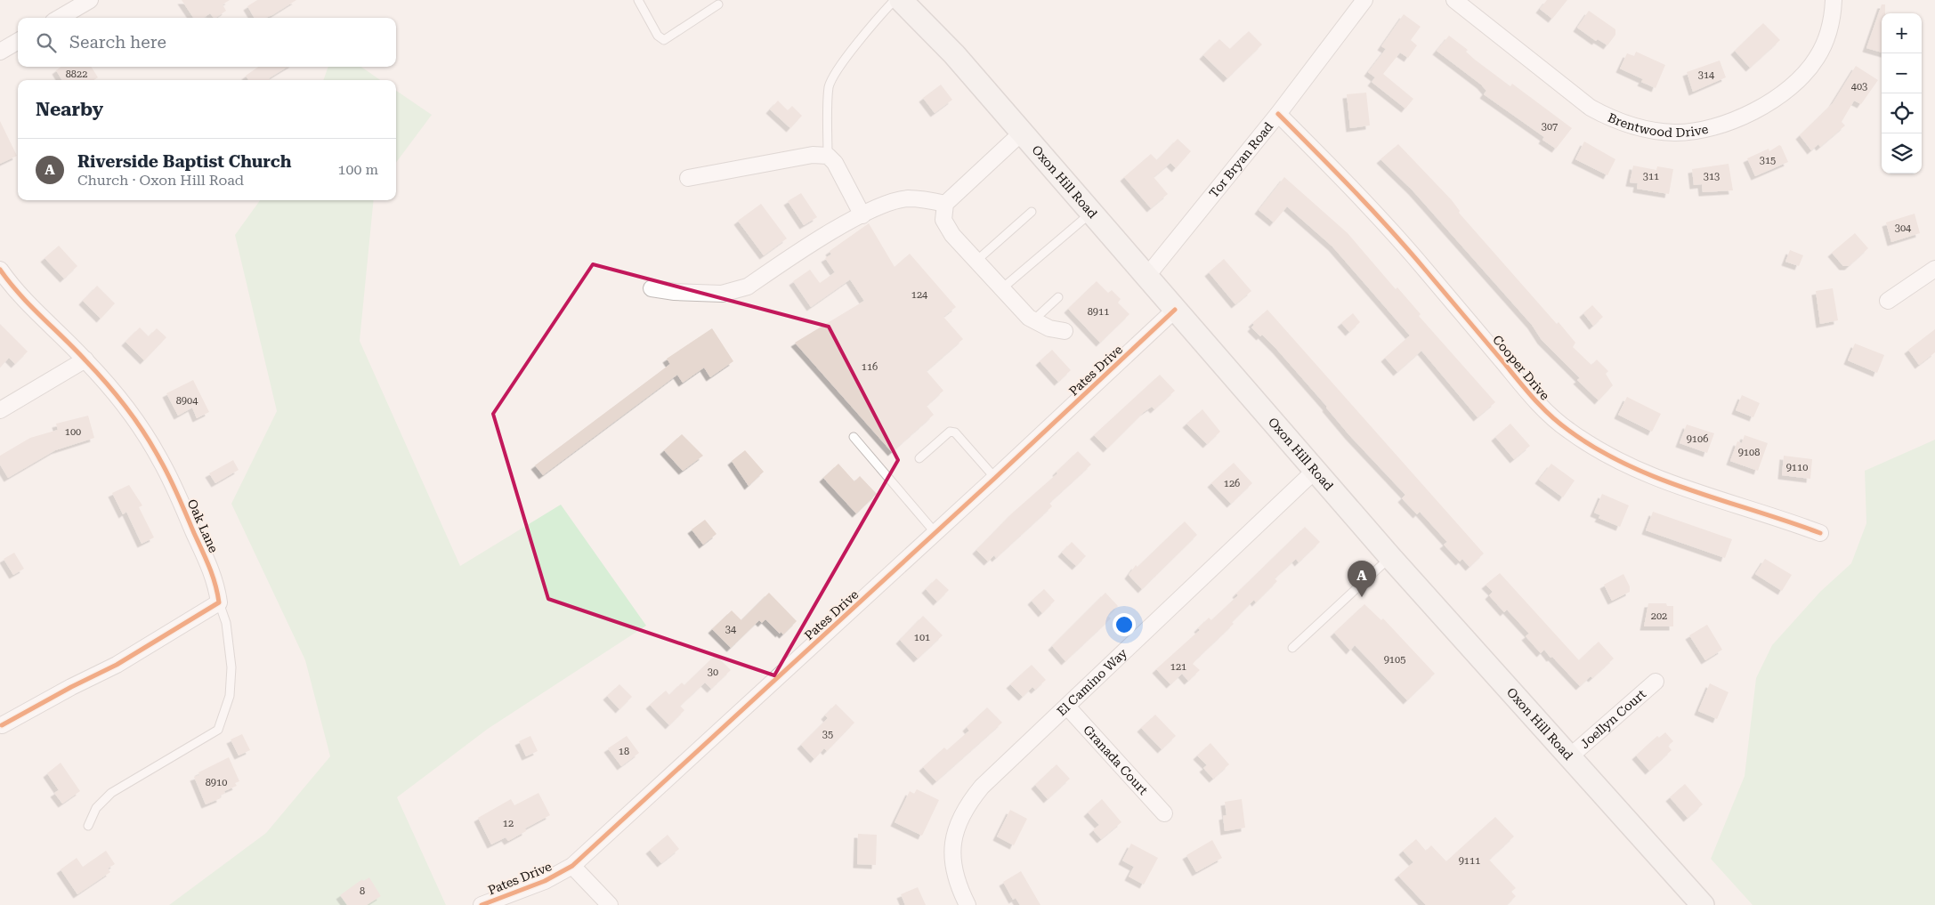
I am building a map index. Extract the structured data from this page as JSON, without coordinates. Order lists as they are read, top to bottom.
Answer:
{
  "streets": {
    "main road": ["Oxon Hill Road"],
    "street": [
      "Brentwood Drive",
      "Tor Bryan Road",
      "Cooper Drive",
      "Pates Drive",
      "Oak Lane",
      "El Camino Way",
      "Joellyn Court",
      "Granada Court"
    ]
  },
  "crossings": [
    ["Tor Bryan Road", "Oxon Hill Road"],
    ["Tor Bryan Road", "Cooper Drive"],
    ["Oxon Hill Road", "Pates Drive"],
    ["Oxon Hill Road", "El Camino Way"],
    ["Oxon Hill Road", "Joellyn Court"],
    ["El Camino Way", "Granada Court"]
  ],
  "house_numbers": [
    "8822",
    "314",
    "403",
    "307",
    "315",
    "311",
    "313",
    "304",
    "124",
    "8911",
    "116",
    "8904",
    "100",
    "9106",
    "9108",
    "9110",
    "126",
    "202",
    "34",
    "101",
    "9105",
    "121",
    "30",
    "35",
    "18",
    "8910",
    "12",
    "9111",
    "8"
  ],
  "page": {
    "map_buttons": ["+", "−"],
    "search": "Search here",
    "heading": "Nearby",
    "list": [
      {
        "mark": "A",
        "name": "Riverside Baptist Church",
        "note": "Church · Oxon Hill Road",
        "value": "100 m"
      }
    ],
    "pins": "A"
  }
}
